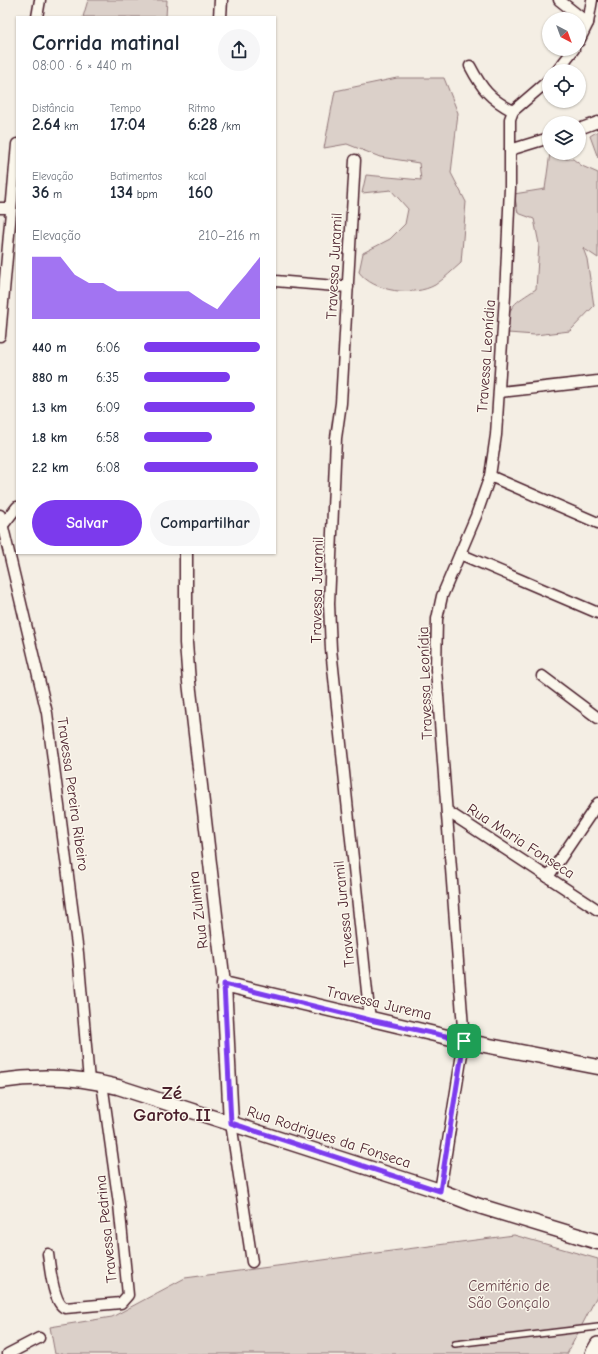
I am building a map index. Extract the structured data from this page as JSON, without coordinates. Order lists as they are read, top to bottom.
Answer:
{
  "streets": {
    "main road": ["Rua Zulmira", "Travessa Jurema", "Rua Rodrigues da Fonseca"],
    "street": [
      "Travessa Juramil",
      "Travessa Leonídia",
      "Travessa Pereira Ribeiro",
      "Rua Maria Fonseca",
      "Travessa Pedrina"
    ]
  },
  "crossings": [
    ["Travessa Juramil", "Travessa Jurema"],
    ["Travessa Leonídia", "Rua Maria Fonseca"],
    ["Travessa Leonídia", "Travessa Jurema"],
    ["Travessa Leonídia", "Rua Rodrigues da Fonseca"],
    ["Travessa Pereira Ribeiro", "Rua Rodrigues da Fonseca"],
    ["Travessa Pereira Ribeiro", "Travessa Pedrina"],
    ["Rua Zulmira", "Travessa Jurema"],
    ["Rua Zulmira", "Rua Rodrigues da Fonseca"],
    ["Rua Rodrigues da Fonseca", "Travessa Pedrina"]
  ],
  "districts": ["Zé Garoto II"],
  "parks": ["Cemitério de São Gonçalo"],
  "north": "bottom right",
  "page": {
    "heading": ["Corrida matinal", "08:00 · 6 × 440 m"],
    "stats": [
      ["Distância", "2.64 km"],
      ["Tempo", "17:04"],
      ["Ritmo", "6:28 /km"],
      ["Elevação", "36 m"],
      ["Batimentos", "134 bpm"],
      ["kcal", "160"]
    ],
    "chart": ["Elevação", "210–216 m"],
    "list": [
      {
        "name": "440 m",
        "note": "6:06"
      },
      {
        "name": "880 m",
        "note": "6:35"
      },
      {
        "name": "1.3 km",
        "note": "6:09"
      },
      {
        "name": "1.8 km",
        "note": "6:58"
      },
      {
        "name": "2.2 km",
        "note": "6:08"
      }
    ],
    "buttons": ["Salvar", "Compartilhar"]
  }
}
